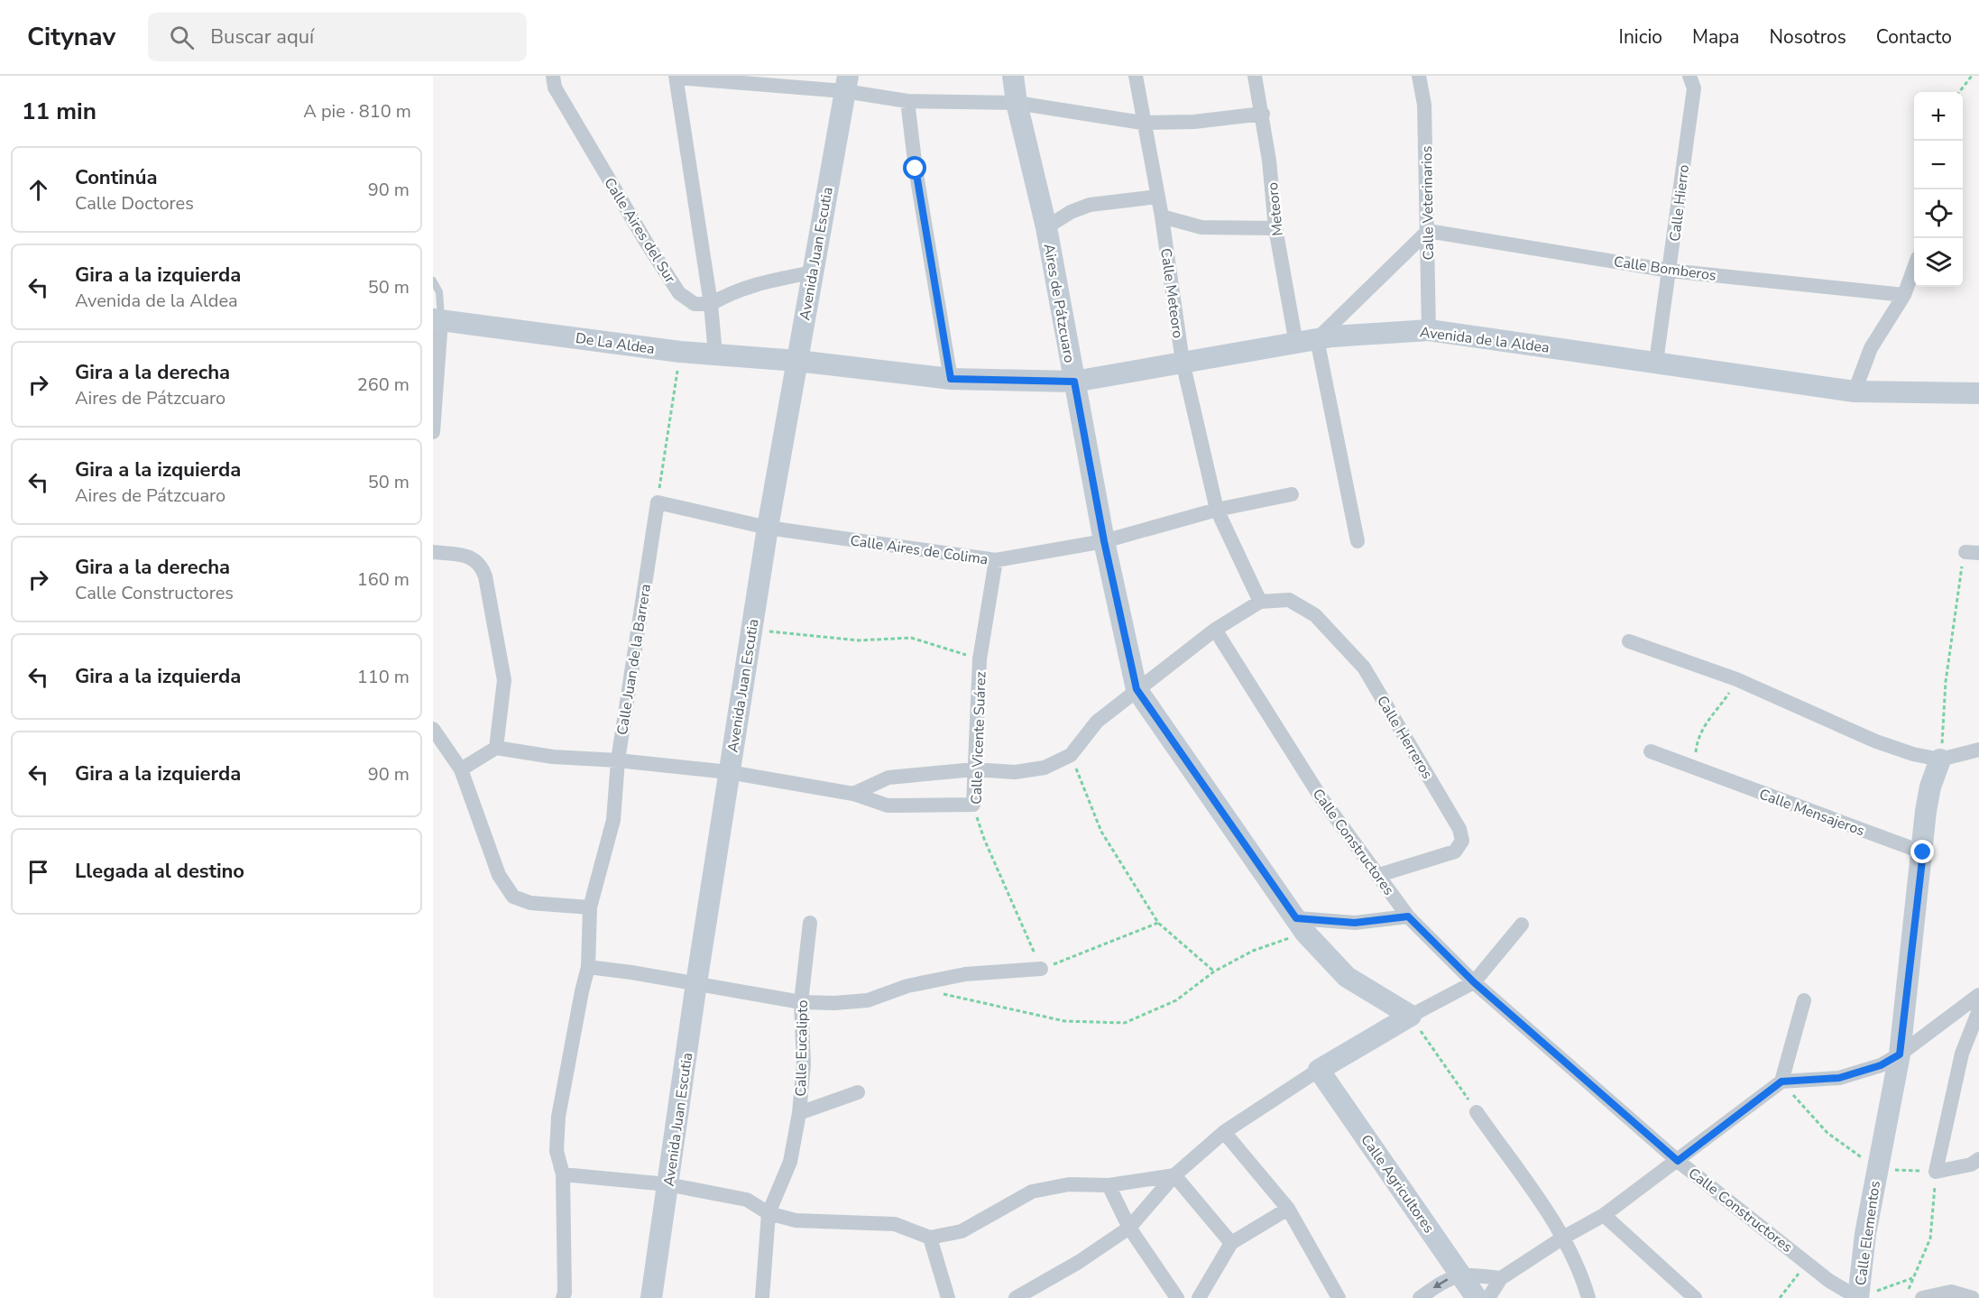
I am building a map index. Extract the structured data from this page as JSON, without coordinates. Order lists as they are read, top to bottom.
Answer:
{
  "streets": {
    "street": [
      "Calle Veterinarios",
      "Calle Hierro",
      "Meteoro",
      "Calle Aires del Sur",
      "Avenida Juan Escutia",
      "Calle Bomberos",
      "Calle Meteoro",
      "Aires de Pátzcuaro",
      "Avenida de la Aldea",
      "De La Aldea",
      "Calle Aires de Colima",
      "Calle Juan de la Barrera",
      "Calle Herreros",
      "Calle Vicente Suárez",
      "Calle Mensajeros",
      "Calle Constructores",
      "Calle Eucalipto",
      "Calle Agricultores",
      "Calle Elementos"
    ]
  },
  "crossings": [
    ["Calle Veterinarios", "Calle Bomberos"],
    ["Calle Veterinarios", "Avenida de la Aldea"],
    ["Calle Hierro", "Calle Bomberos"],
    ["Calle Hierro", "Avenida de la Aldea"],
    ["Meteoro", "Avenida de la Aldea"],
    ["Avenida Juan Escutia", "Avenida de la Aldea"],
    ["Avenida Juan Escutia", "De La Aldea"],
    ["Avenida Juan Escutia", "Calle Aires de Colima"],
    ["Calle Meteoro", "Avenida de la Aldea"],
    ["Calle Meteoro", "Calle Aires de Colima"],
    ["Calle Meteoro", "Calle Herreros"],
    ["Aires de Pátzcuaro", "Avenida de la Aldea"],
    ["Aires de Pátzcuaro", "Calle Aires de Colima"],
    ["Avenida de la Aldea", "De La Aldea"],
    ["Calle Aires de Colima", "Calle Juan de la Barrera"],
    ["Calle Aires de Colima", "Calle Vicente Suárez"],
    ["Calle Herreros", "Calle Constructores"],
    ["Calle Constructores", "Calle Elementos"]
  ],
  "page": {
    "header": "Citynav",
    "search": "Buscar aquí",
    "nav": [
      "Inicio",
      "Mapa",
      "Nosotros",
      "Contacto"
    ],
    "heading": ["11 min", "A pie · 810 m"],
    "map_buttons": ["+", "−"],
    "list": [
      ["Continúa", "Calle Doctores", "90 m"],
      ["Gira a la izquierda", "Avenida de la Aldea", "50 m"],
      ["Gira a la derecha", "Aires de Pátzcuaro", "260 m"],
      ["Gira a la izquierda", "Aires de Pátzcuaro", "50 m"],
      ["Gira a la derecha", "Calle Constructores", "160 m"],
      ["Gira a la izquierda", "110 m"],
      ["Gira a la izquierda", "90 m"],
      "Llegada al destino"
    ]
  }
}
